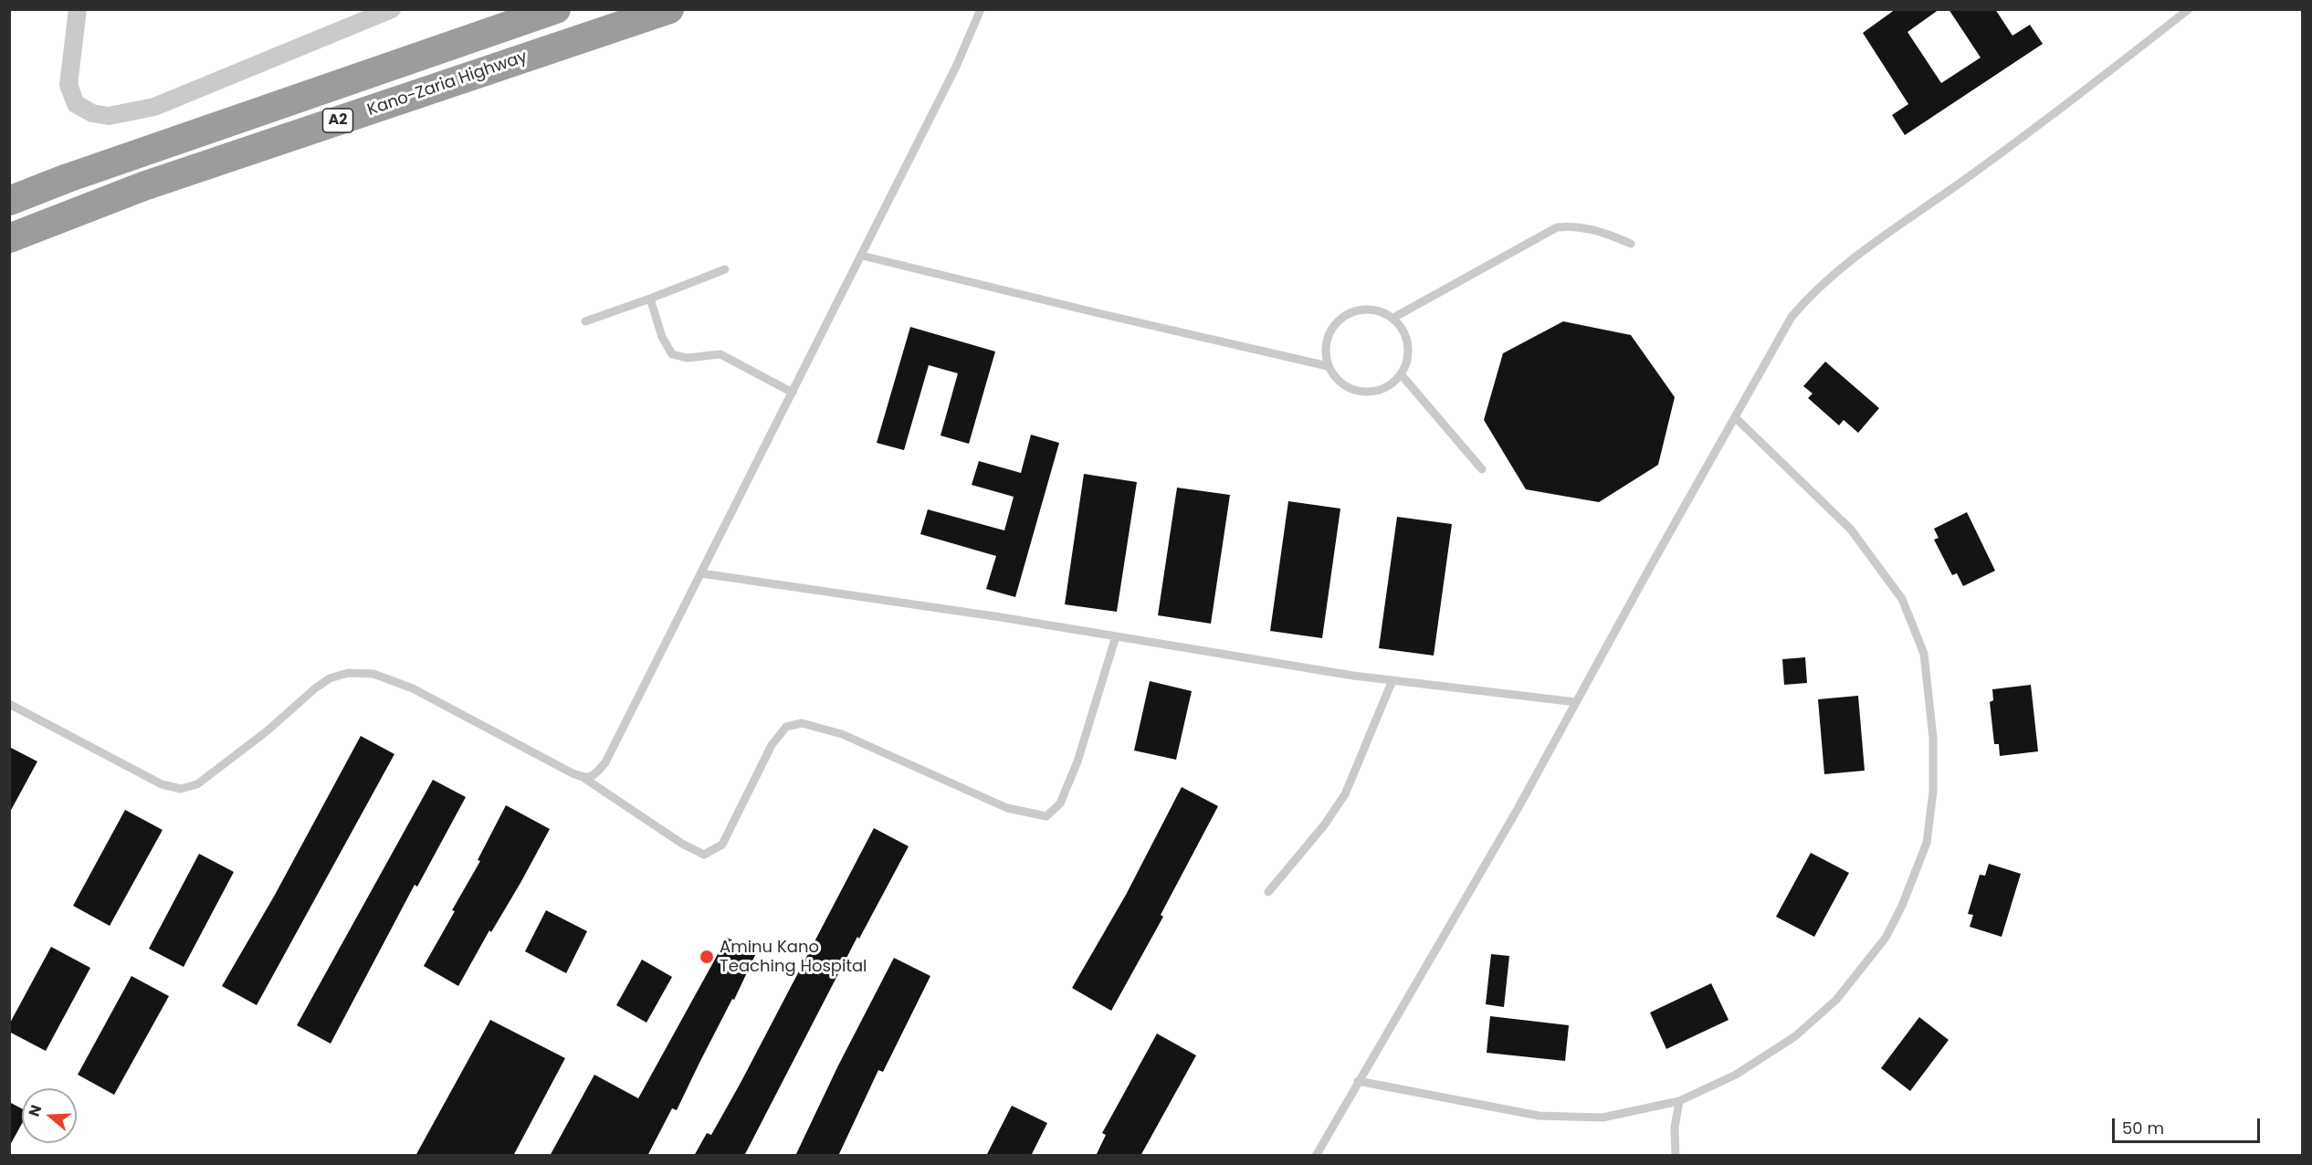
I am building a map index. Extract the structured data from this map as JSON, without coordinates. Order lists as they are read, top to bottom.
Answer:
{
  "streets": {
    "highway": ["Kano-Zaria Highway", "A2"]
  },
  "places": ["Aminu Kano Teaching Hospital"],
  "scale_bar": "50 m",
  "north": "left"
}
